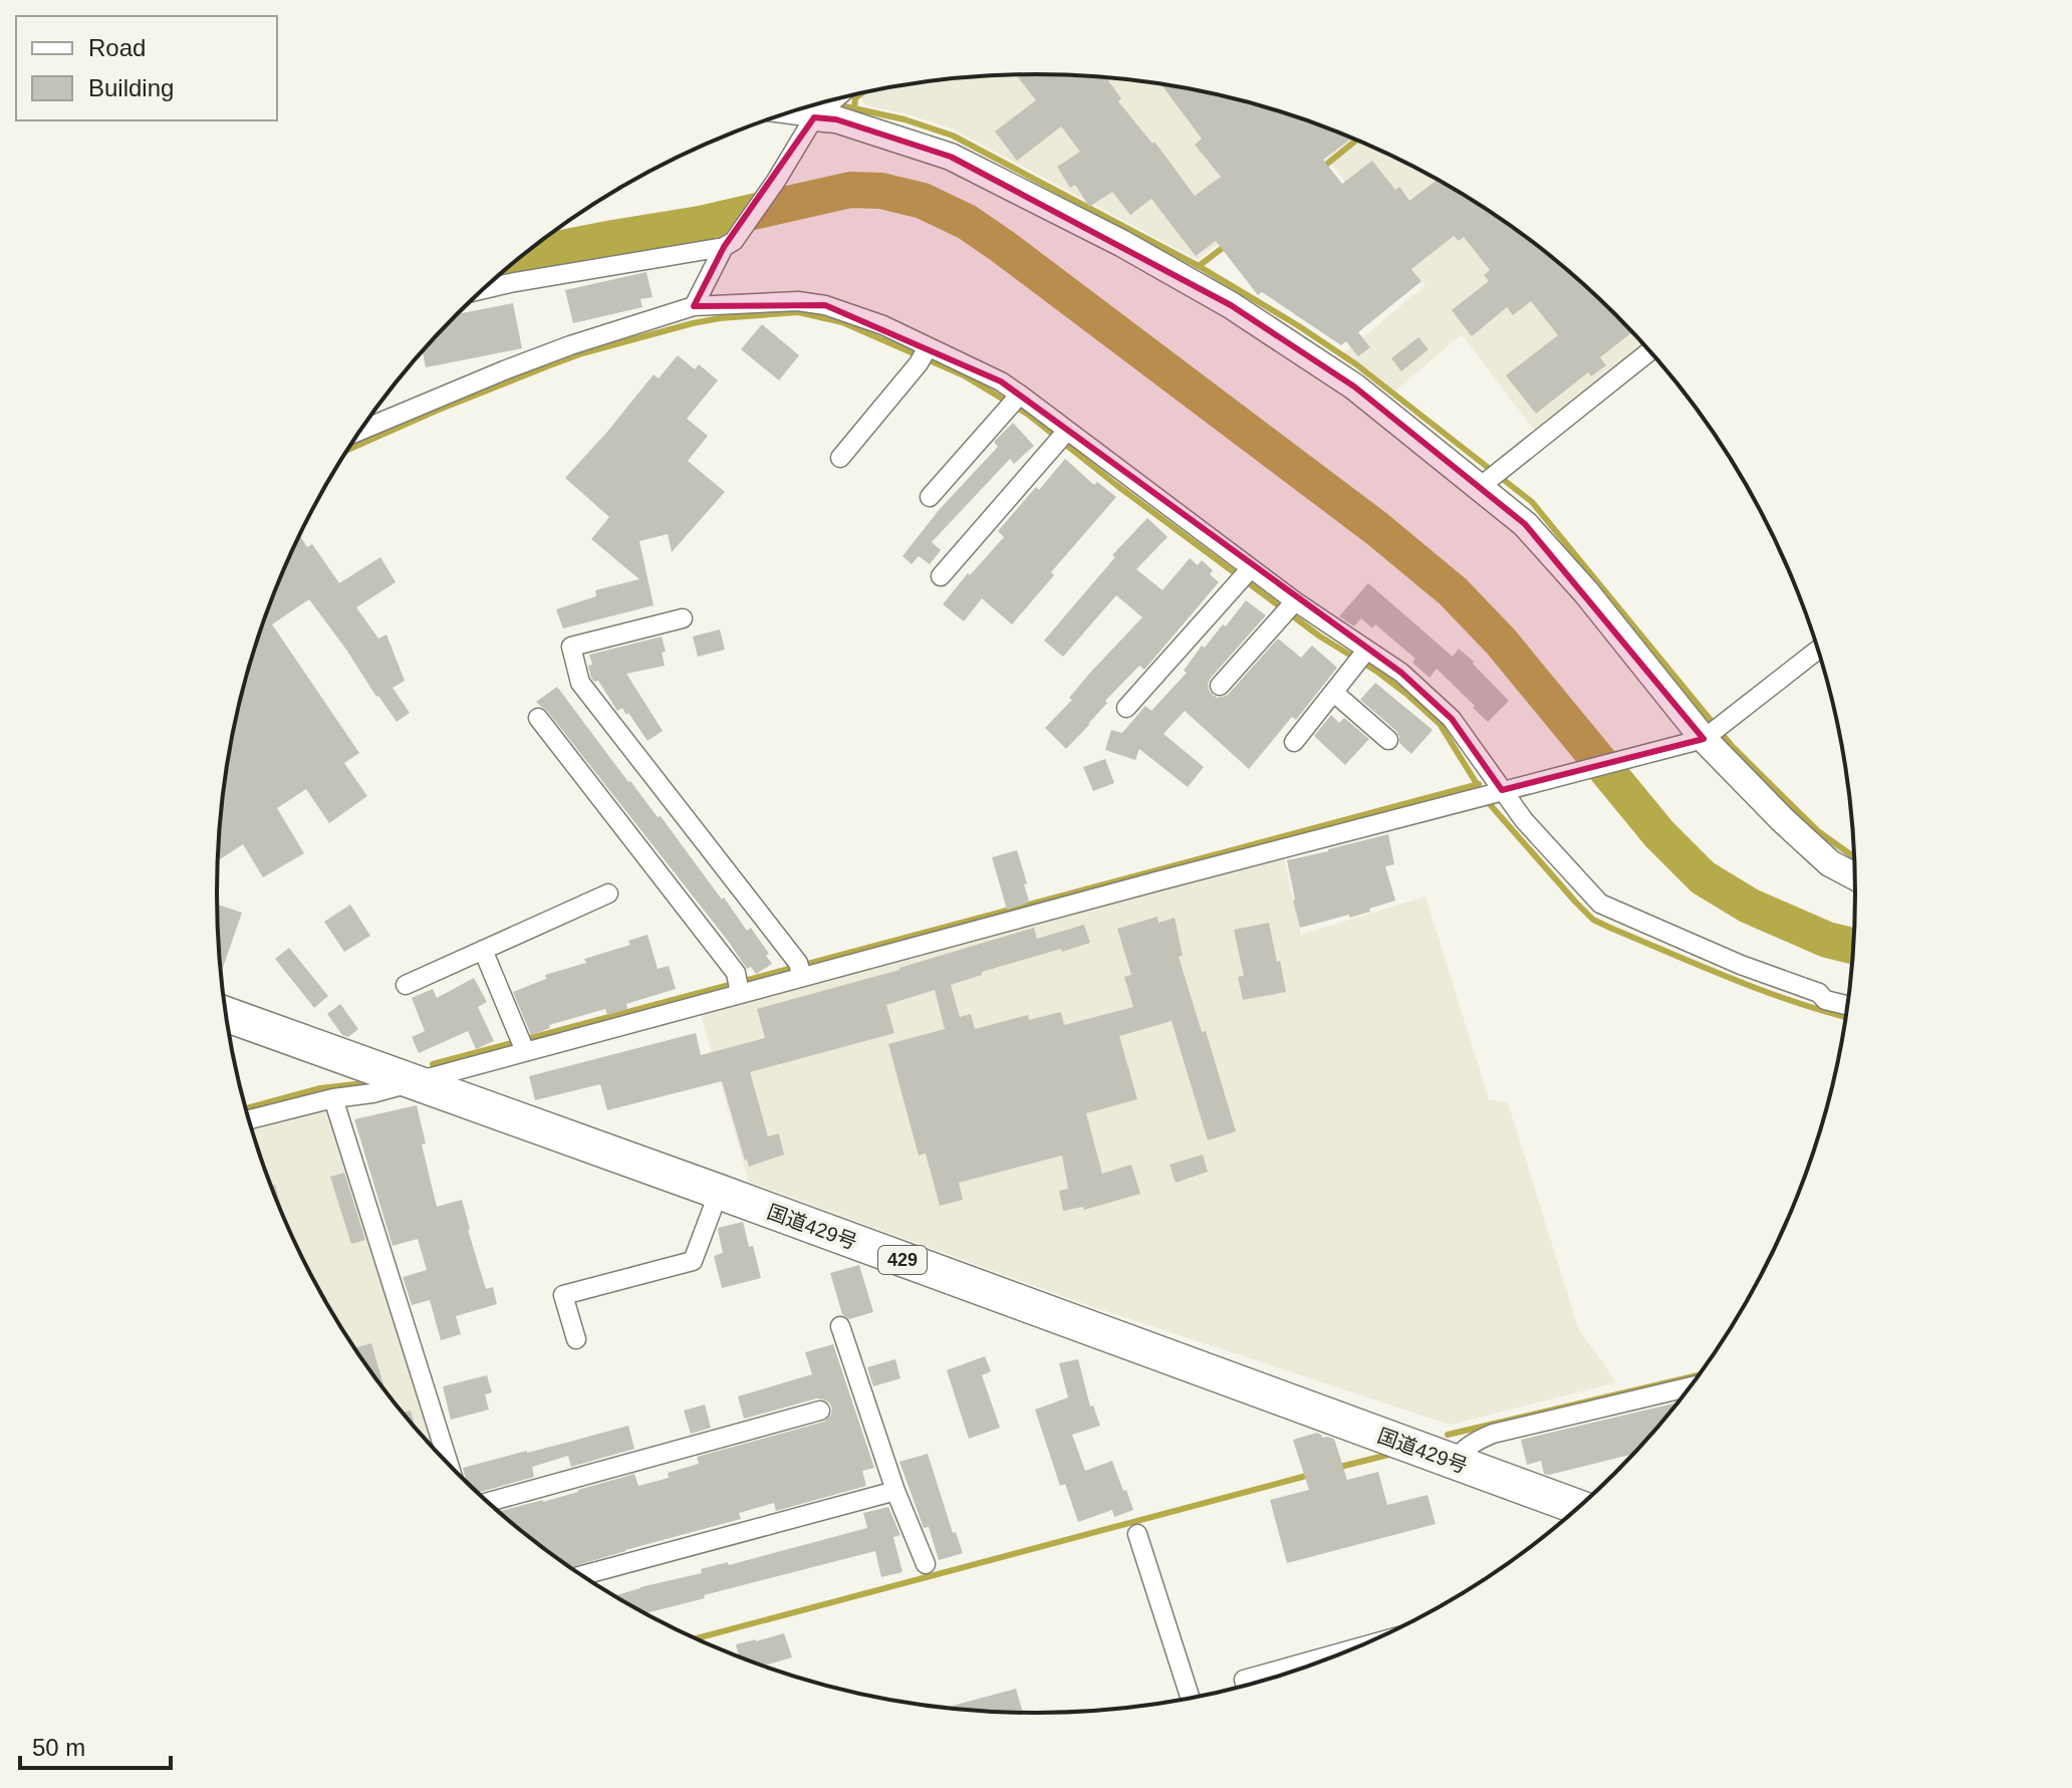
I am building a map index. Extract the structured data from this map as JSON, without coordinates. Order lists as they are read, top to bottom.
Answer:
{
  "streets": {
    "highway": ["国道429号", "429"]
  },
  "legend": ["Road", "Building"],
  "scale_bar": "50 m"
}
